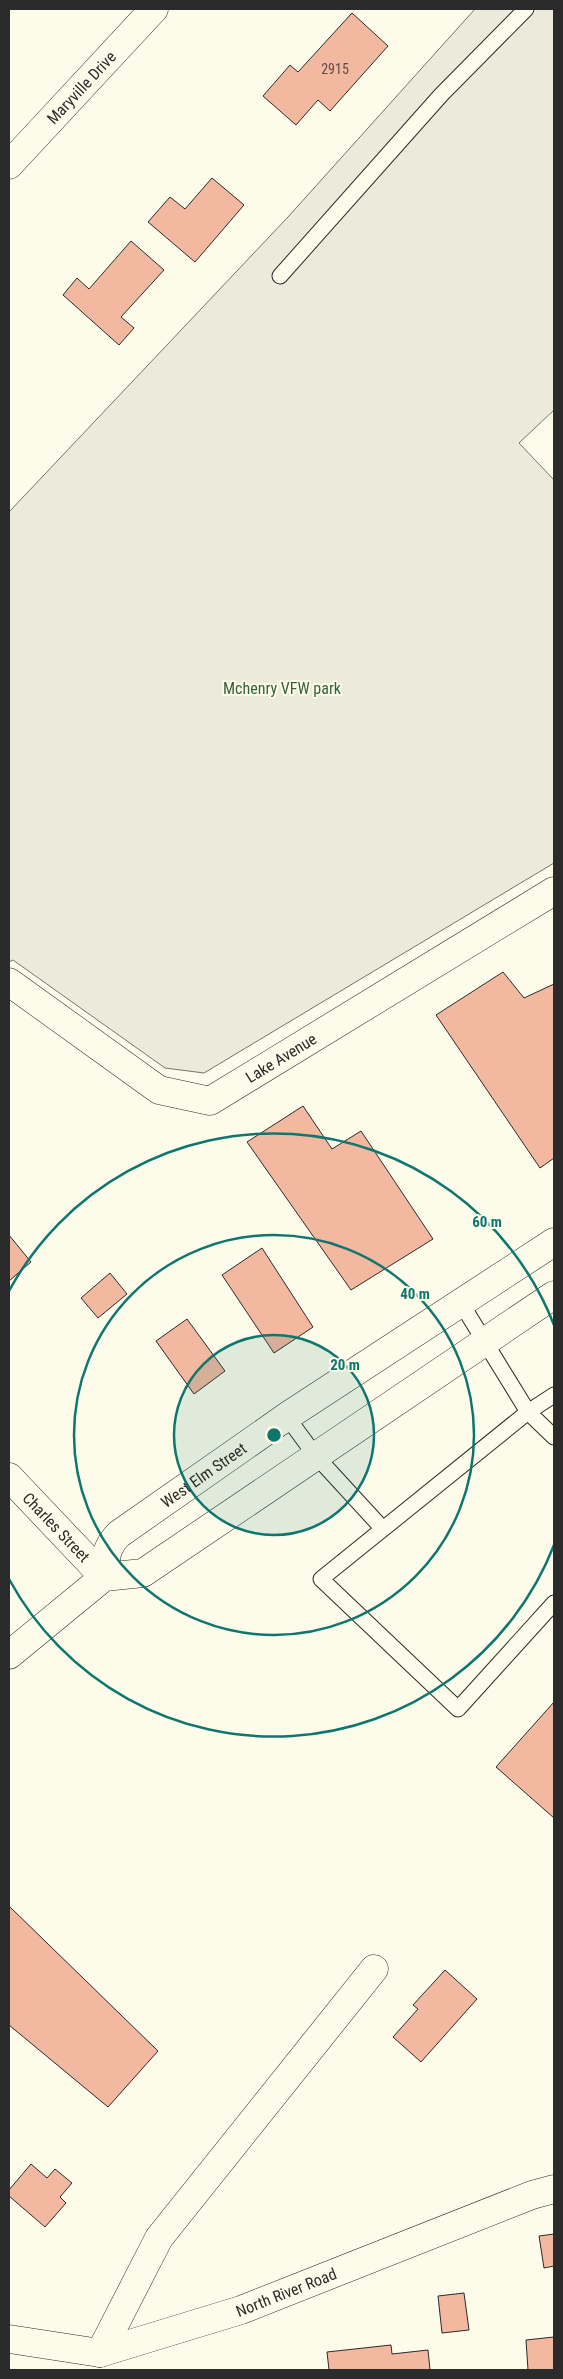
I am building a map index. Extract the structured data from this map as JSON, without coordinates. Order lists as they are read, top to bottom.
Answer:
{
  "streets": {
    "street": [
      "Maryville Drive",
      "Lake Avenue",
      "West Elm Street",
      "Charles Street",
      "North River Road"
    ]
  },
  "crossings": [
    ["West Elm Street", "Charles Street"]
  ],
  "parks": ["Mchenry VFW park"],
  "house_numbers": ["2915"],
  "rings": ["60 m", "40 m", "20 m"]
}
